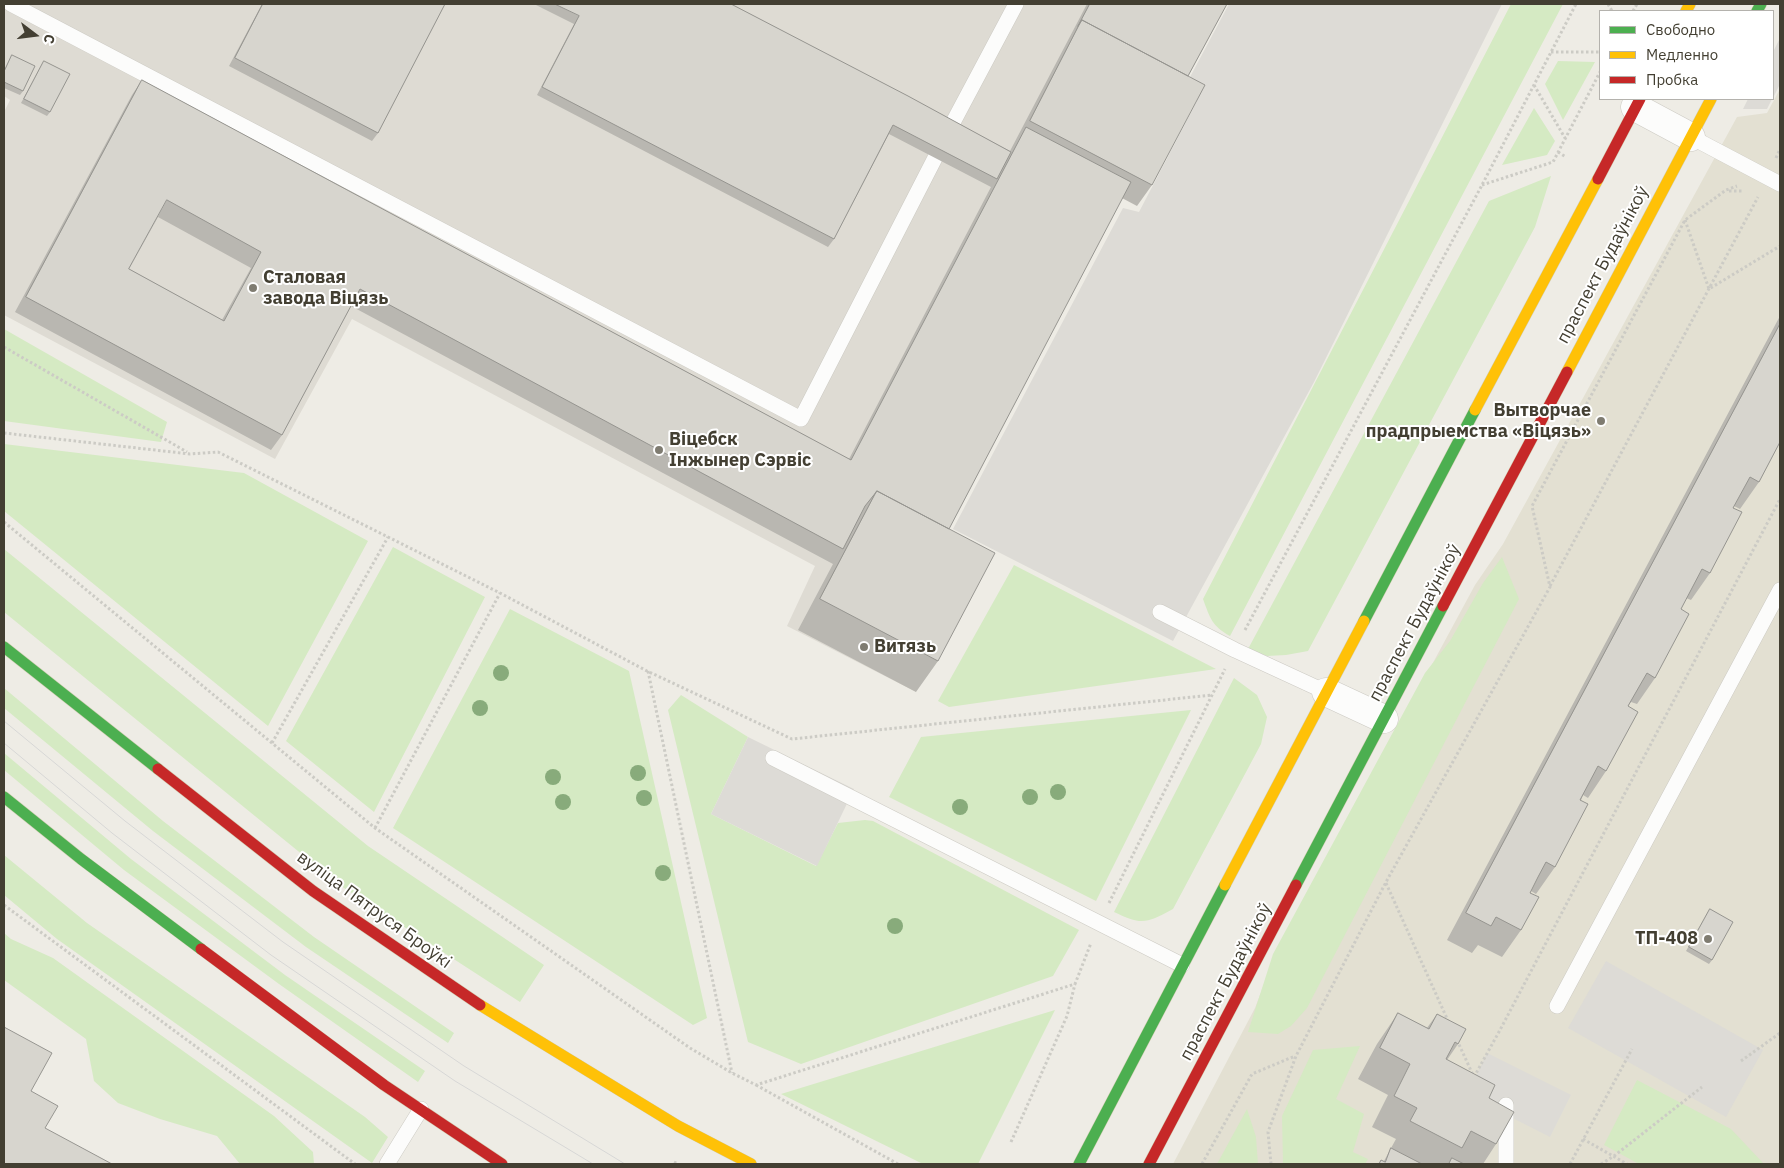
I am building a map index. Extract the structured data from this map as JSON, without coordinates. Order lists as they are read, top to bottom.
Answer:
{
  "streets": {
    "main road": ["праспект Будаўнікоў", "вуліца Пятруся Броўкі"]
  },
  "places": [
    "Сталовая завода Віцязь",
    "Вытворчае прадпрыемства «Віцязь»",
    "Віцебск Інжынер Сэрвіс",
    "Витязь",
    "ТП-408"
  ],
  "legend": ["Свободно", "Медленно", "Пробка"],
  "north": "right"
}
